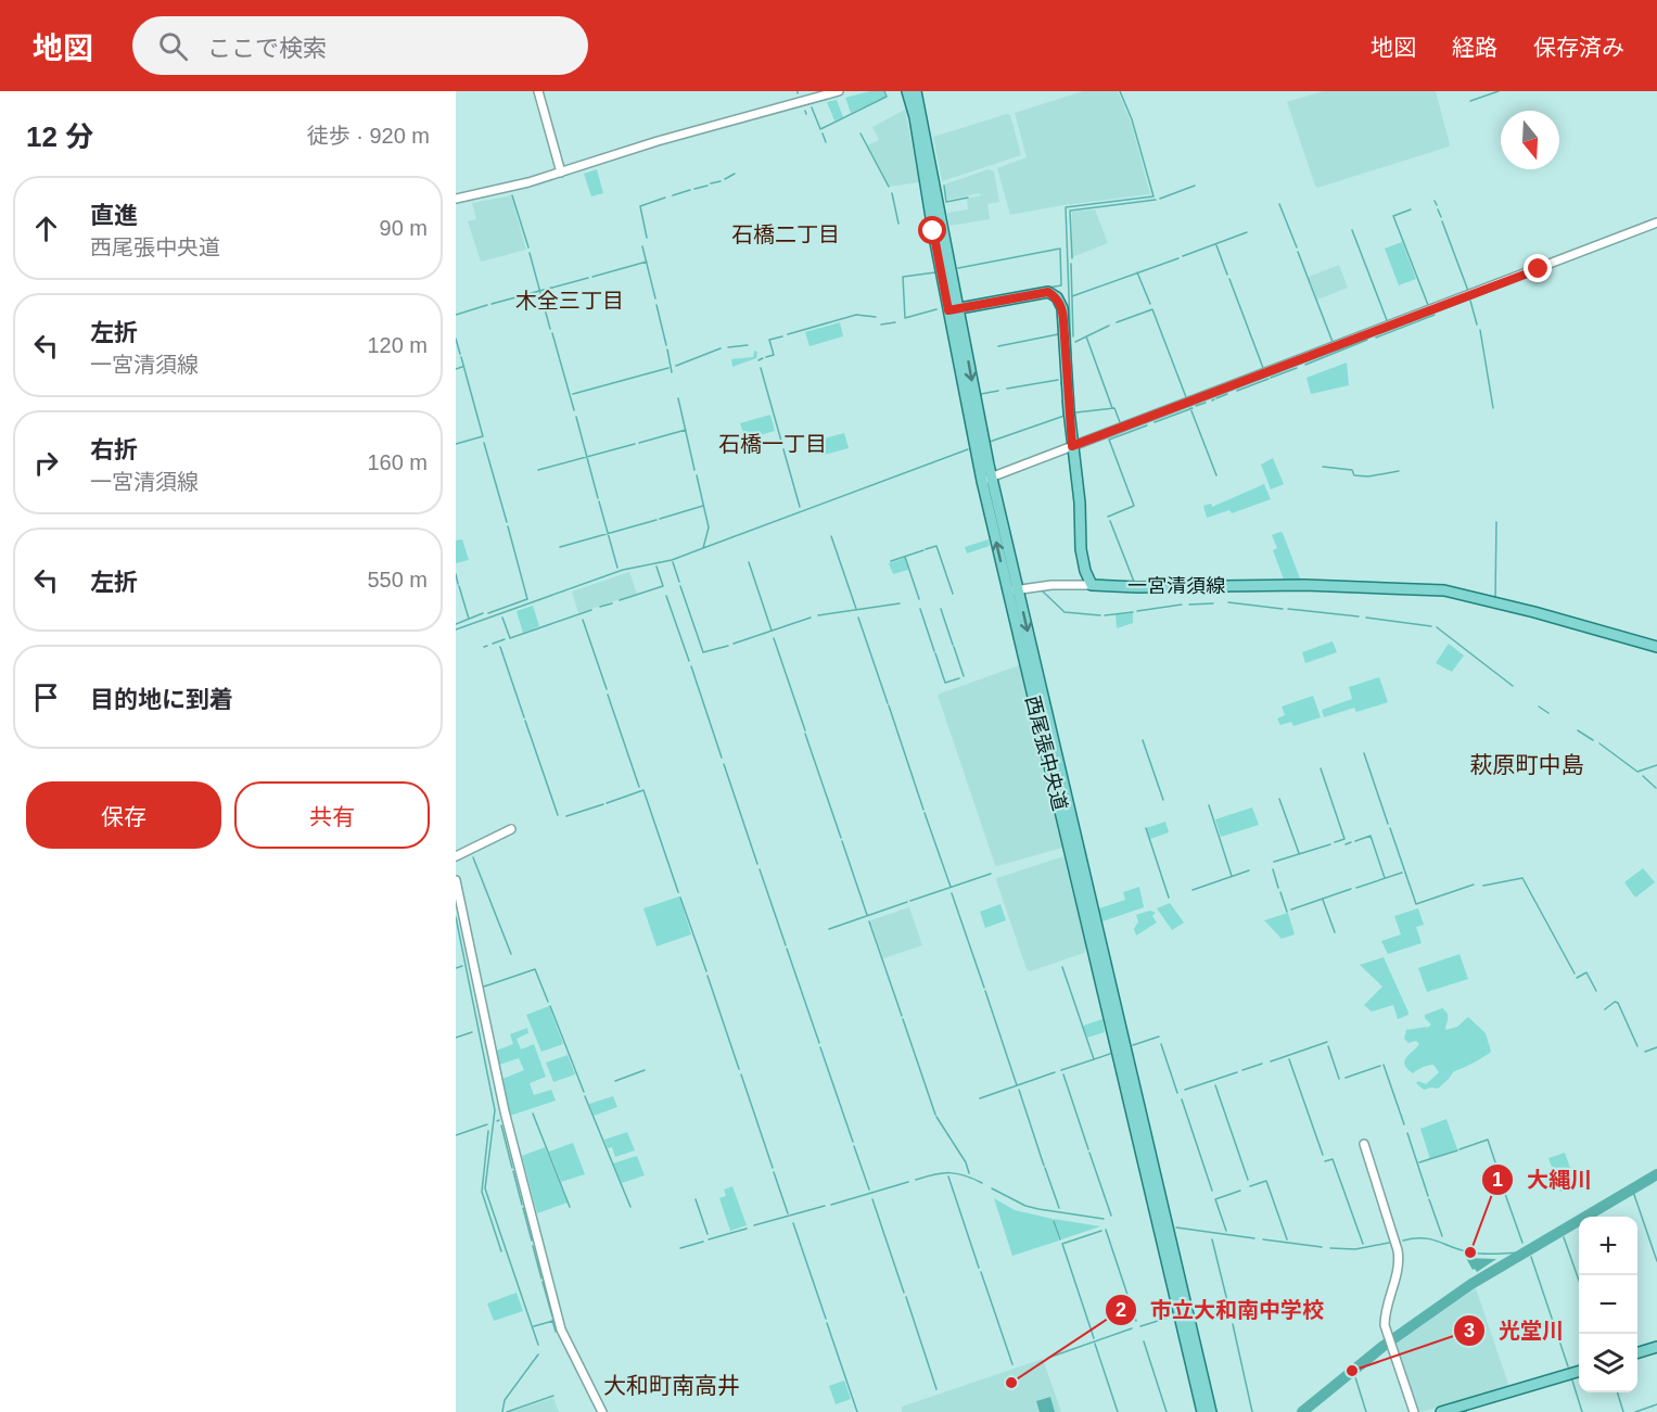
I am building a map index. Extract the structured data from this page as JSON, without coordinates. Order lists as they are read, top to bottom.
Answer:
{
  "streets": {
    "main road": ["一宮清須線", "西尾張中央道"]
  },
  "districts": [
    "石橋二丁目",
    "木全三丁目",
    "石橋一丁目",
    "萩原町中島",
    "大和町南高井"
  ],
  "places": ["大縄川", "光堂川", "市立大和南中学校"],
  "north": "bottom",
  "page": {
    "header": "地図",
    "search": "ここで検索",
    "nav": ["地図", "経路", "保存済み"],
    "heading": ["12 分", "徒歩 · 920 m"],
    "list": [
      ["直進", "西尾張中央道", "90 m"],
      ["左折", "一宮清須線", "120 m"],
      ["右折", "一宮清須線", "160 m"],
      ["左折", "550 m"],
      "目的地に到着"
    ],
    "buttons": ["保存", "共有"],
    "map_buttons": ["+", "−"]
  }
}
